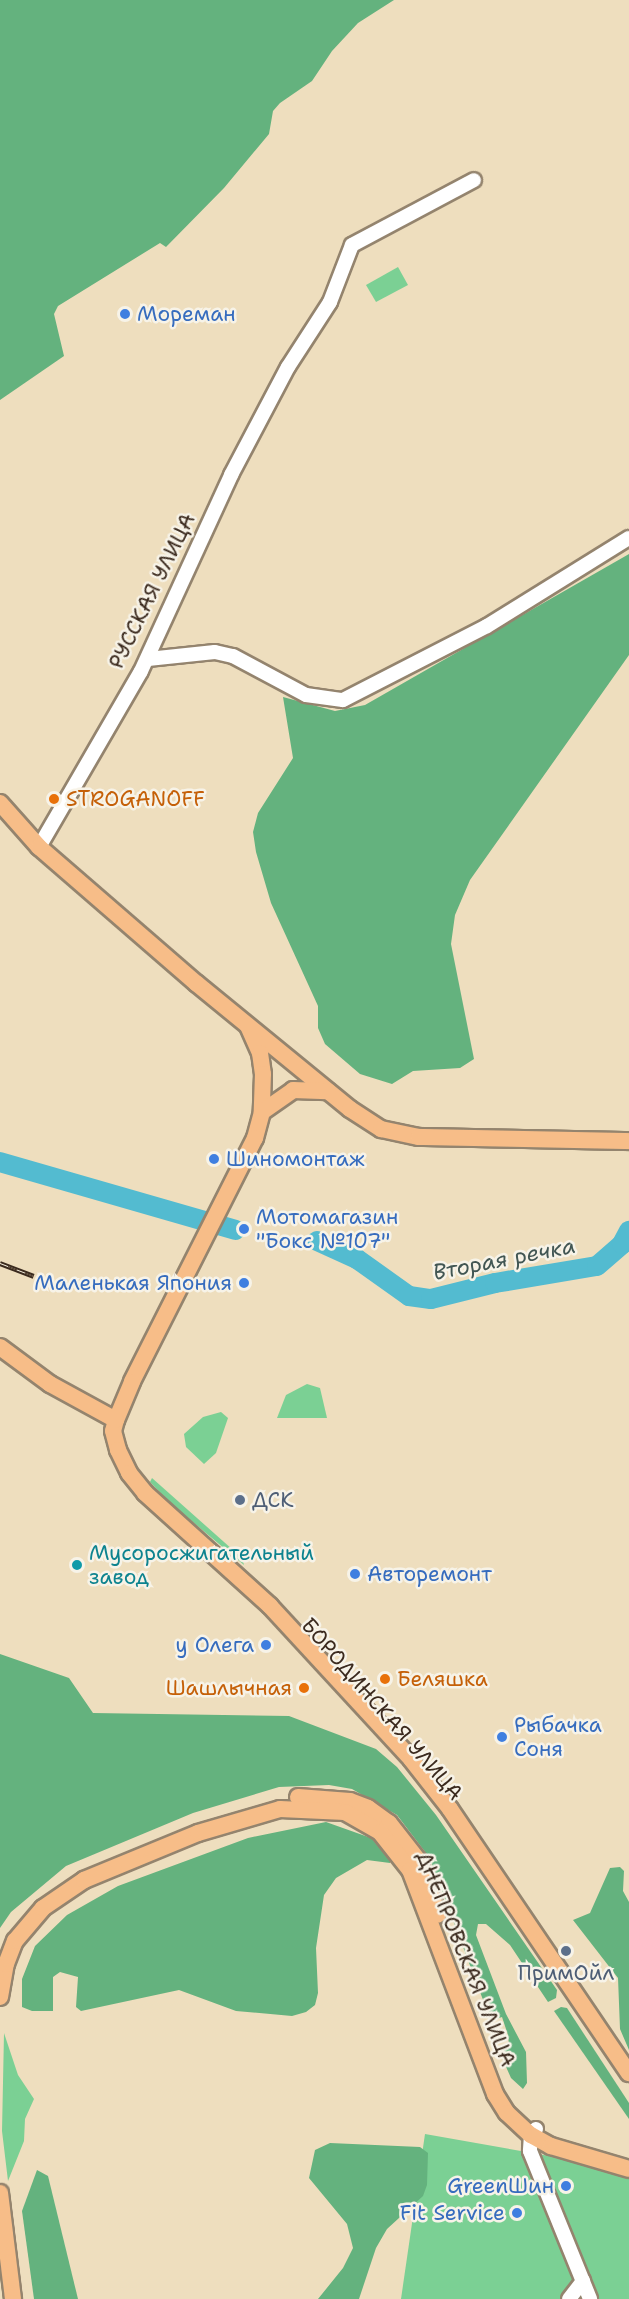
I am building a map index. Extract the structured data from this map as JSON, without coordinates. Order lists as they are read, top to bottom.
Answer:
{
  "streets": {
    "main road": ["БОРОДИНСКАЯ УЛИЦА", "ДНЕПРОВСКАЯ УЛИЦА"],
    "street": ["РУССКАЯ УЛИЦА"]
  },
  "water": ["Вторая речка"],
  "places": [
    "Мореман",
    "STROGANOFF",
    "Шиномонтаж",
    "Мотомагазин \"Бокс №107\"",
    "Маленькая Япония",
    "ДСК",
    "Мусоросжигательный завод",
    "Авторемонт",
    "у Олега",
    "Беляшка",
    "Шашлычная",
    "Рыбачка Соня",
    "ПримОйл",
    "GreenШин",
    "Fit Service"
  ]
}
